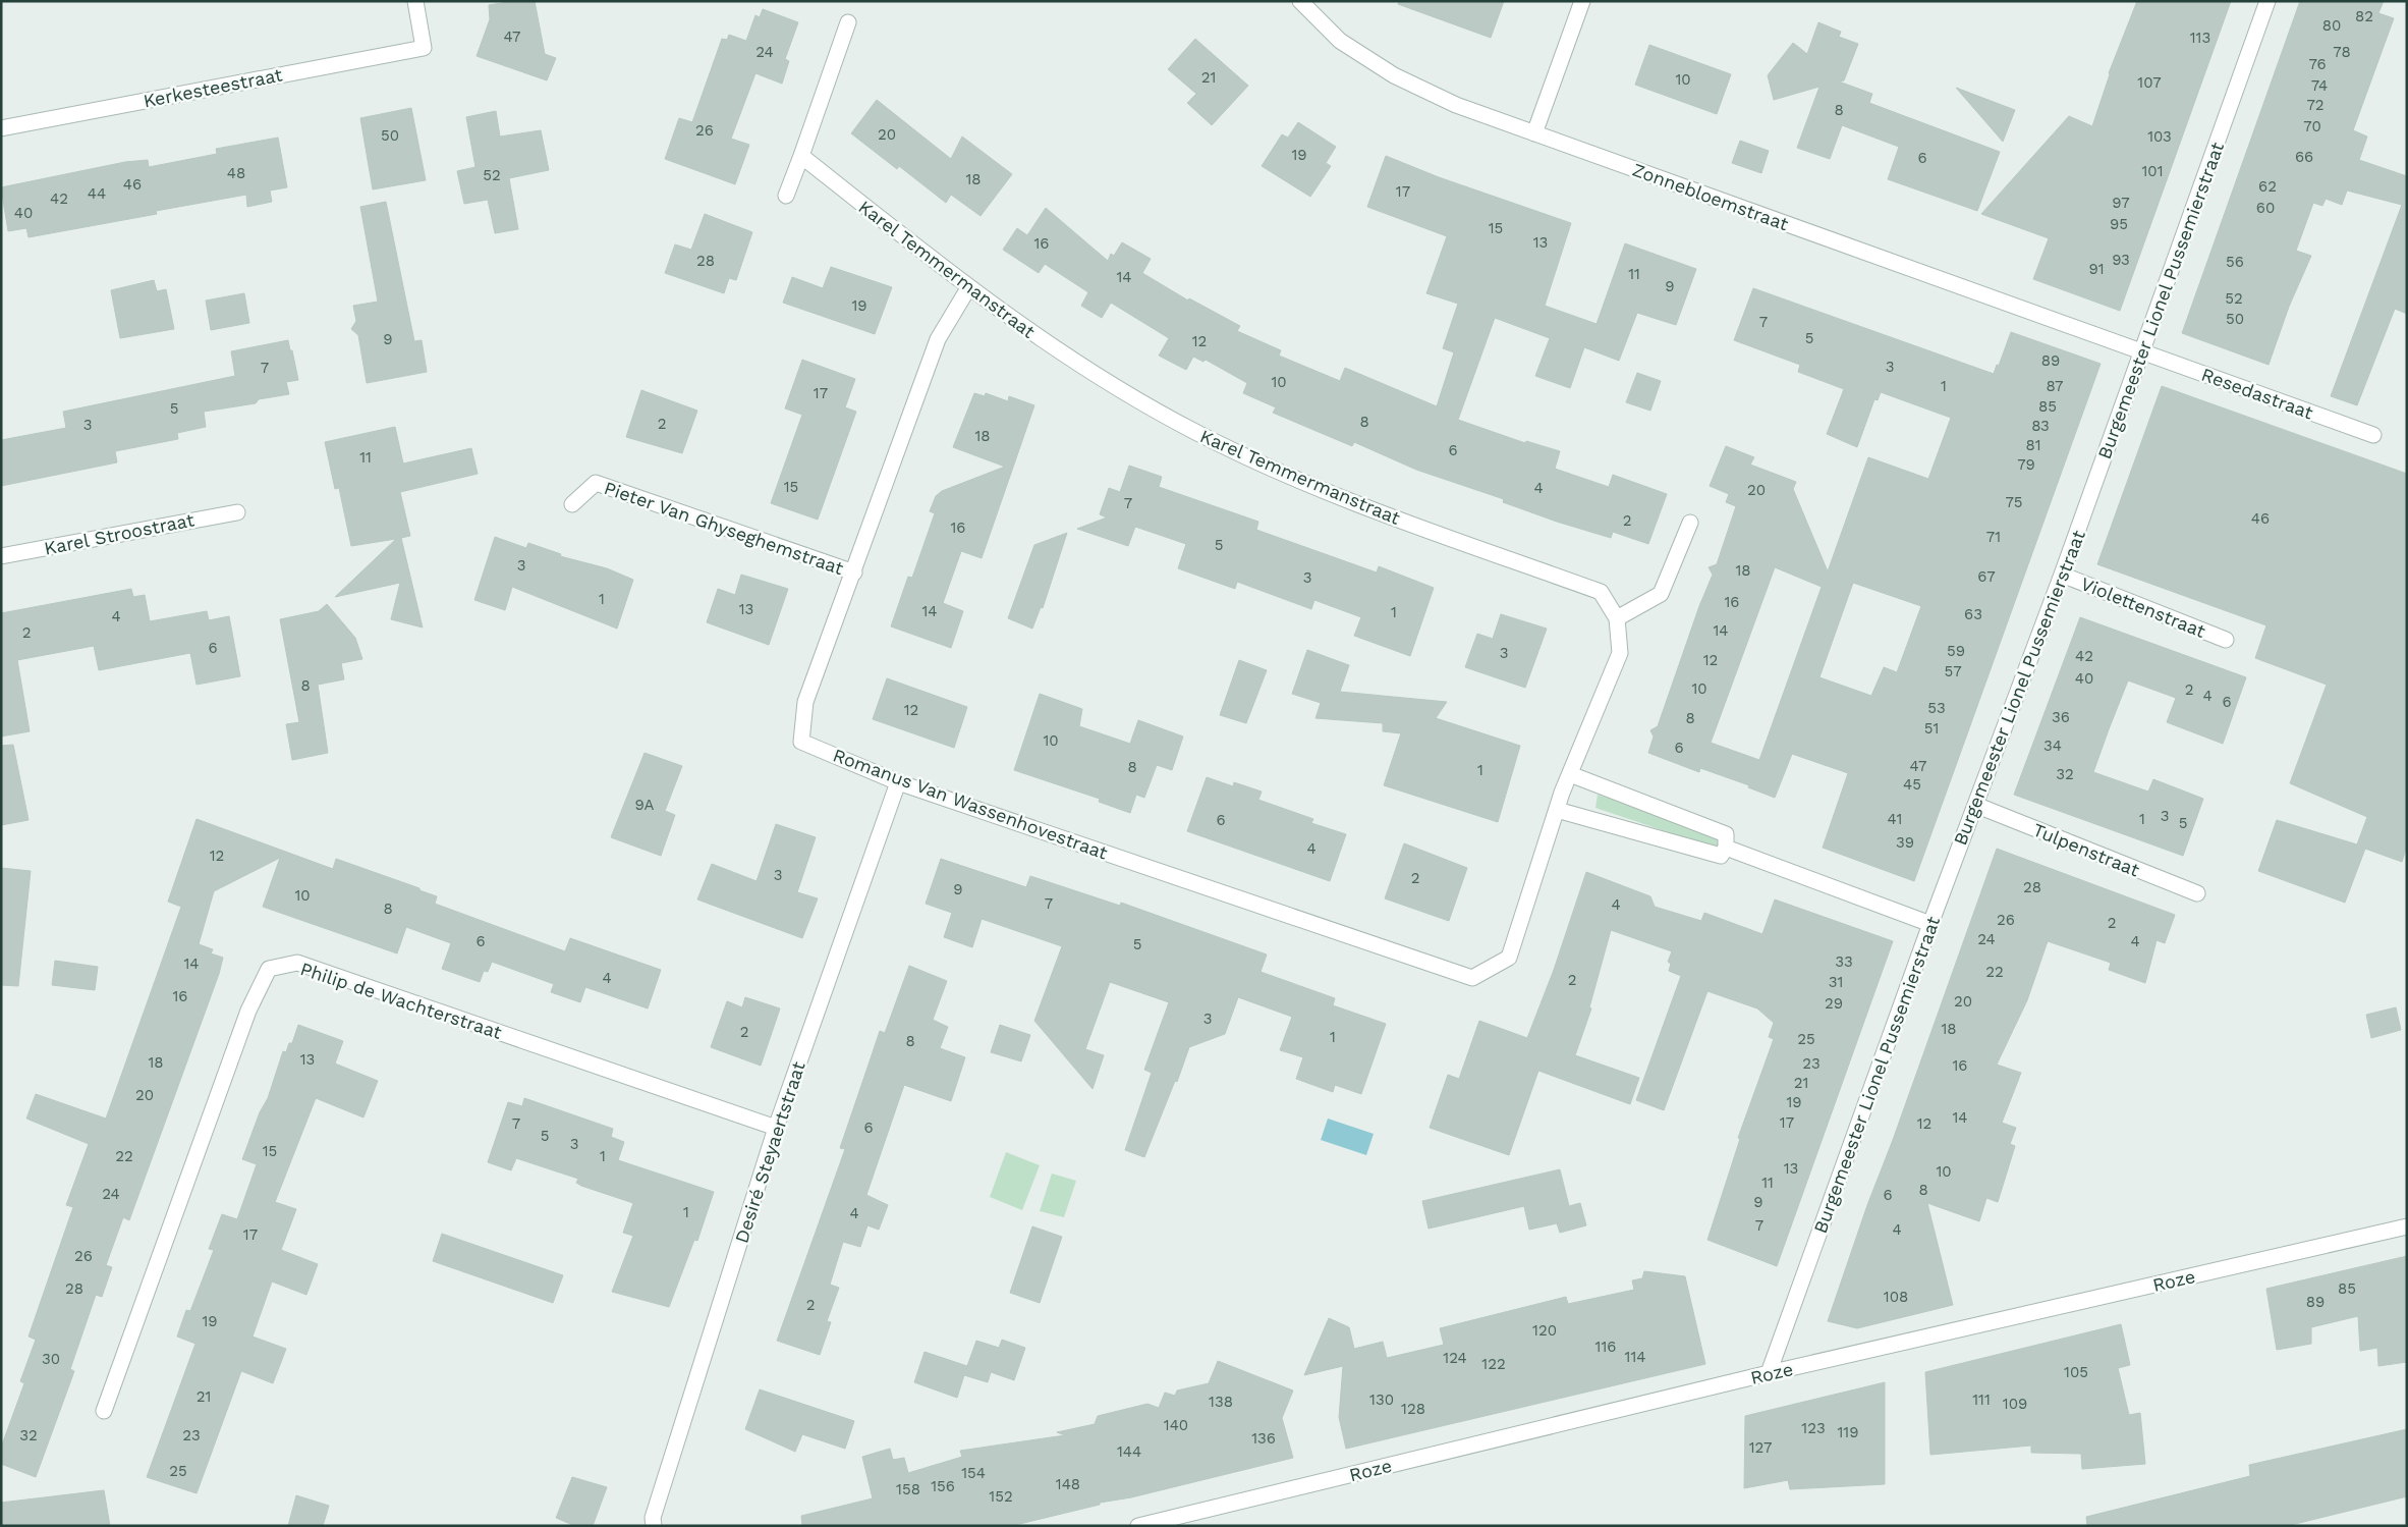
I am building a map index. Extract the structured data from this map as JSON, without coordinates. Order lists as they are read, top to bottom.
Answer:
{
  "streets": {
    "street": [
      "Kerkesteestraat",
      "Zonnebloemstraat",
      "Karel Temmermanstraat",
      "Burgemeester Lionel Pussemierstraat",
      "Resedastraat",
      "Pieter Van Ghyseghemstraat",
      "Karel Stroostraat",
      "Violettenstraat",
      "Romanus Van Wassenhovestraat",
      "Tulpenstraat",
      "Philip de Wachterstraat",
      "Desiré Steyaertstraat",
      "Roze"
    ]
  },
  "crossings": [
    ["Zonnebloemstraat", "Burgemeester Lionel Pussemierstraat"],
    ["Zonnebloemstraat", "Resedastraat"],
    ["Karel Temmermanstraat", "Romanus Van Wassenhovestraat"],
    ["Burgemeester Lionel Pussemierstraat", "Resedastraat"],
    ["Burgemeester Lionel Pussemierstraat", "Violettenstraat"],
    ["Burgemeester Lionel Pussemierstraat", "Tulpenstraat"],
    ["Burgemeester Lionel Pussemierstraat", "Roze"],
    ["Pieter Van Ghyseghemstraat", "Romanus Van Wassenhovestraat"],
    ["Romanus Van Wassenhovestraat", "Desiré Steyaertstraat"],
    ["Philip de Wachterstraat", "Desiré Steyaertstraat"]
  ],
  "house_numbers": [
    "82",
    "80",
    "47",
    "113",
    "24",
    "78",
    "76",
    "21",
    "10",
    "107",
    "74",
    "72",
    "8",
    "70",
    "26",
    "20",
    "50",
    "103",
    "19",
    "66",
    "6",
    "101",
    "48",
    "52",
    "18",
    "46",
    "62",
    "17",
    "44",
    "42",
    "97",
    "60",
    "40",
    "95",
    "15",
    "13",
    "16",
    "93",
    "28",
    "56",
    "91",
    "11",
    "14",
    "9",
    "52",
    "19",
    "50",
    "7",
    "5",
    "9",
    "12",
    "89",
    "3",
    "7",
    "10",
    "1",
    "87",
    "17",
    "85",
    "5",
    "8",
    "2",
    "3",
    "83",
    "18",
    "81",
    "6",
    "11",
    "79",
    "15",
    "4",
    "20",
    "75",
    "7",
    "46",
    "2",
    "16",
    "71",
    "5",
    "3",
    "18",
    "67",
    "3",
    "1",
    "16",
    "13",
    "14",
    "1",
    "63",
    "4",
    "14",
    "2",
    "6",
    "59",
    "3",
    "42",
    "12",
    "57",
    "40",
    "8",
    "10",
    "2",
    "4",
    "6",
    "53",
    "12",
    "36",
    "8",
    "51",
    "10",
    "34",
    "6",
    "47",
    "8",
    "1",
    "32",
    "45",
    "9A",
    "3",
    "41",
    "1",
    "6",
    "5",
    "39",
    "4",
    "12",
    "3",
    "2",
    "28",
    "9",
    "10",
    "7",
    "4",
    "8",
    "26",
    "2",
    "24",
    "6",
    "4",
    "5",
    "33",
    "14",
    "22",
    "4",
    "2",
    "31",
    "16",
    "20",
    "29",
    "3",
    "18",
    "2",
    "1",
    "25",
    "8",
    "13",
    "18",
    "23",
    "16",
    "21",
    "20",
    "19",
    "14",
    "17",
    "7",
    "12",
    "6",
    "5",
    "3",
    "15",
    "22",
    "1",
    "13",
    "10",
    "11",
    "8",
    "24",
    "6",
    "9",
    "1",
    "4",
    "7",
    "4",
    "17",
    "26",
    "28",
    "85",
    "108",
    "89",
    "2",
    "19",
    "120",
    "116",
    "114",
    "124",
    "30",
    "122",
    "105",
    "21",
    "130",
    "111",
    "138",
    "109",
    "128",
    "140",
    "123",
    "119",
    "32",
    "23",
    "136",
    "127",
    "144",
    "25",
    "154",
    "148",
    "156",
    "158",
    "152"
  ]
}
